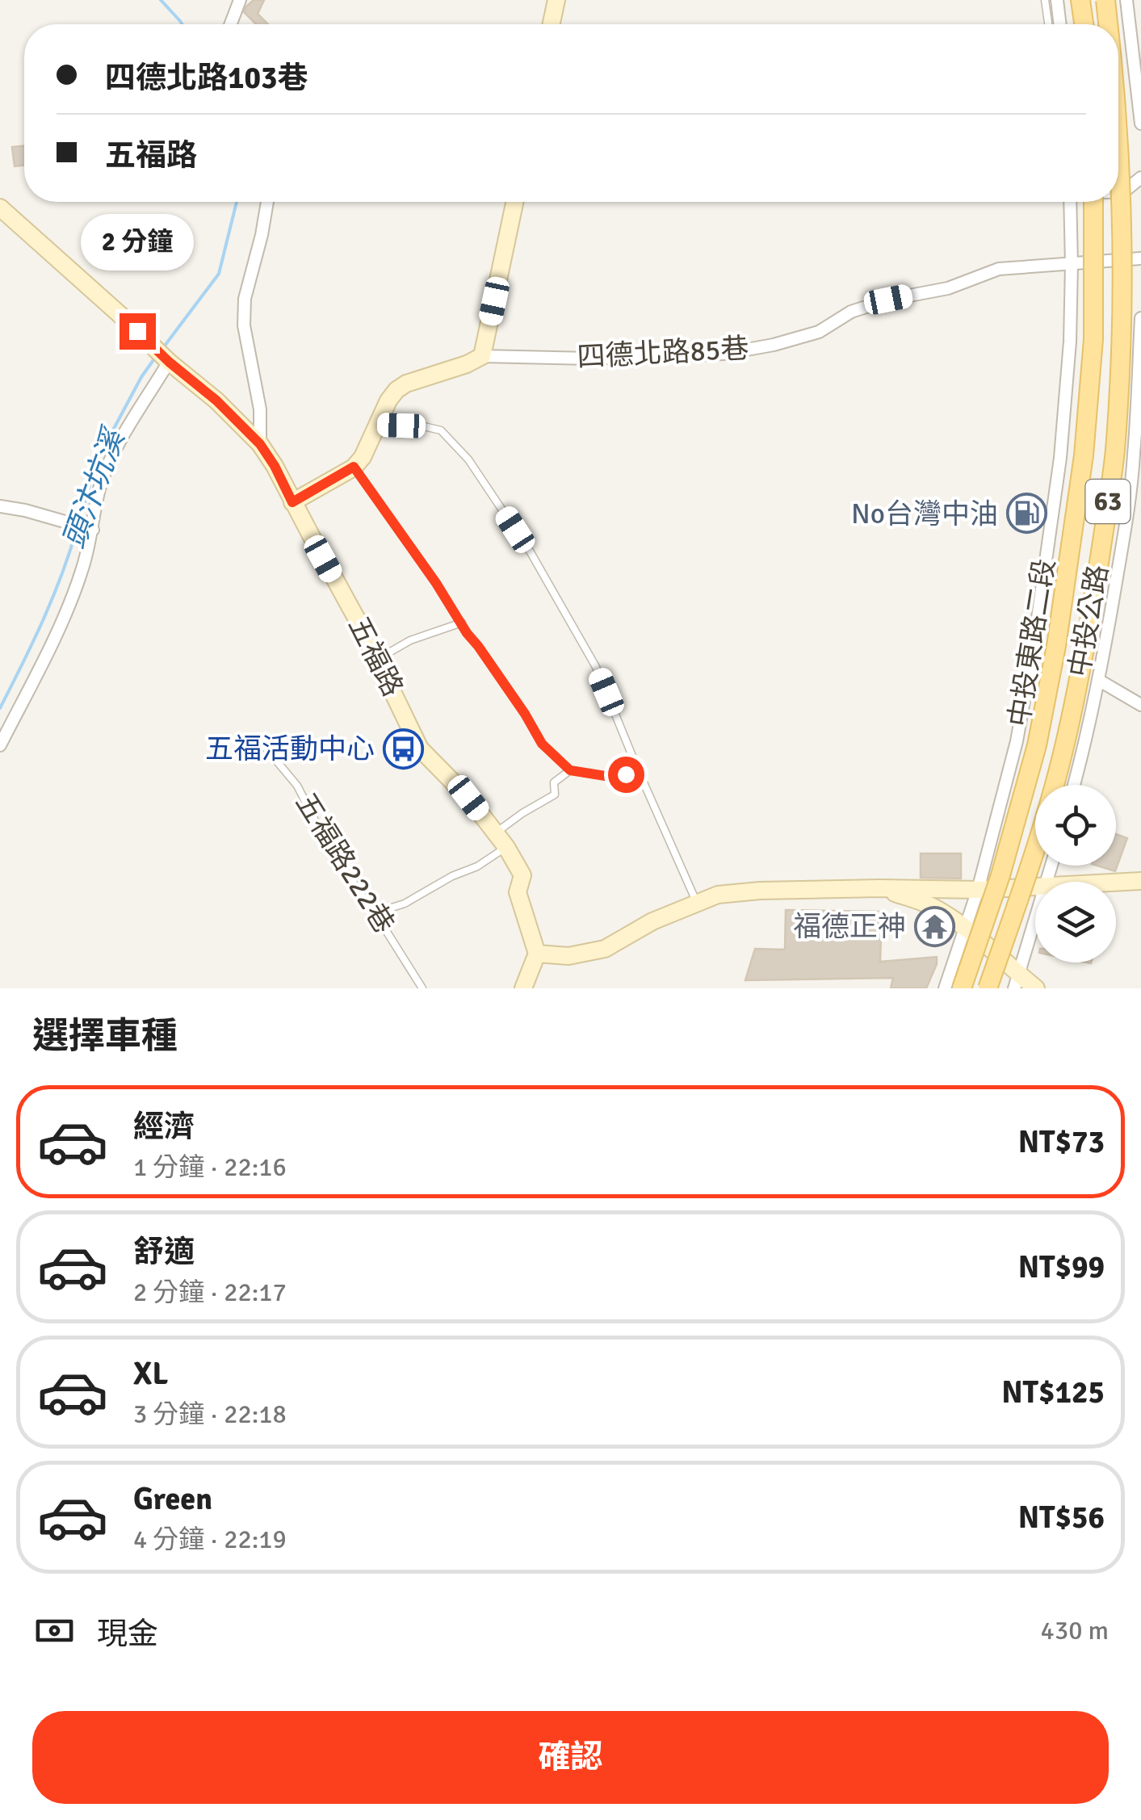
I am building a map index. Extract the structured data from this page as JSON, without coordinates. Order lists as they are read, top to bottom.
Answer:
{
  "streets": {
    "main road": ["63", "中投公路"],
    "street": ["四德北路85巷", "中投東路二段", "五福路"],
    "lane": ["五福路222巷"]
  },
  "crossings": [
    ["四德北路85巷", "中投東路二段"]
  ],
  "water": ["頭汴坑溪"],
  "places": {
    "fuel station": ["No台灣中油"],
    "bus stop": ["五福活動中心"],
    "temple": ["福德正神"]
  },
  "page": {
    "banner": ["四德北路103巷", "五福路"],
    "bubble": "2 分鐘",
    "heading": "選擇車種",
    "list": [
      {
        "name": "經濟",
        "note": "1 分鐘 · 22:16",
        "value": "NT$73"
      },
      {
        "name": "舒適",
        "note": "2 分鐘 · 22:17",
        "value": "NT$99"
      },
      {
        "name": "XL",
        "note": "3 分鐘 · 22:18",
        "value": "NT$125"
      },
      {
        "name": "Green",
        "note": "4 分鐘 · 22:19",
        "value": "NT$56"
      }
    ],
    "pay": ["現金", "430 m"],
    "buttons": "確認"
  }
}
